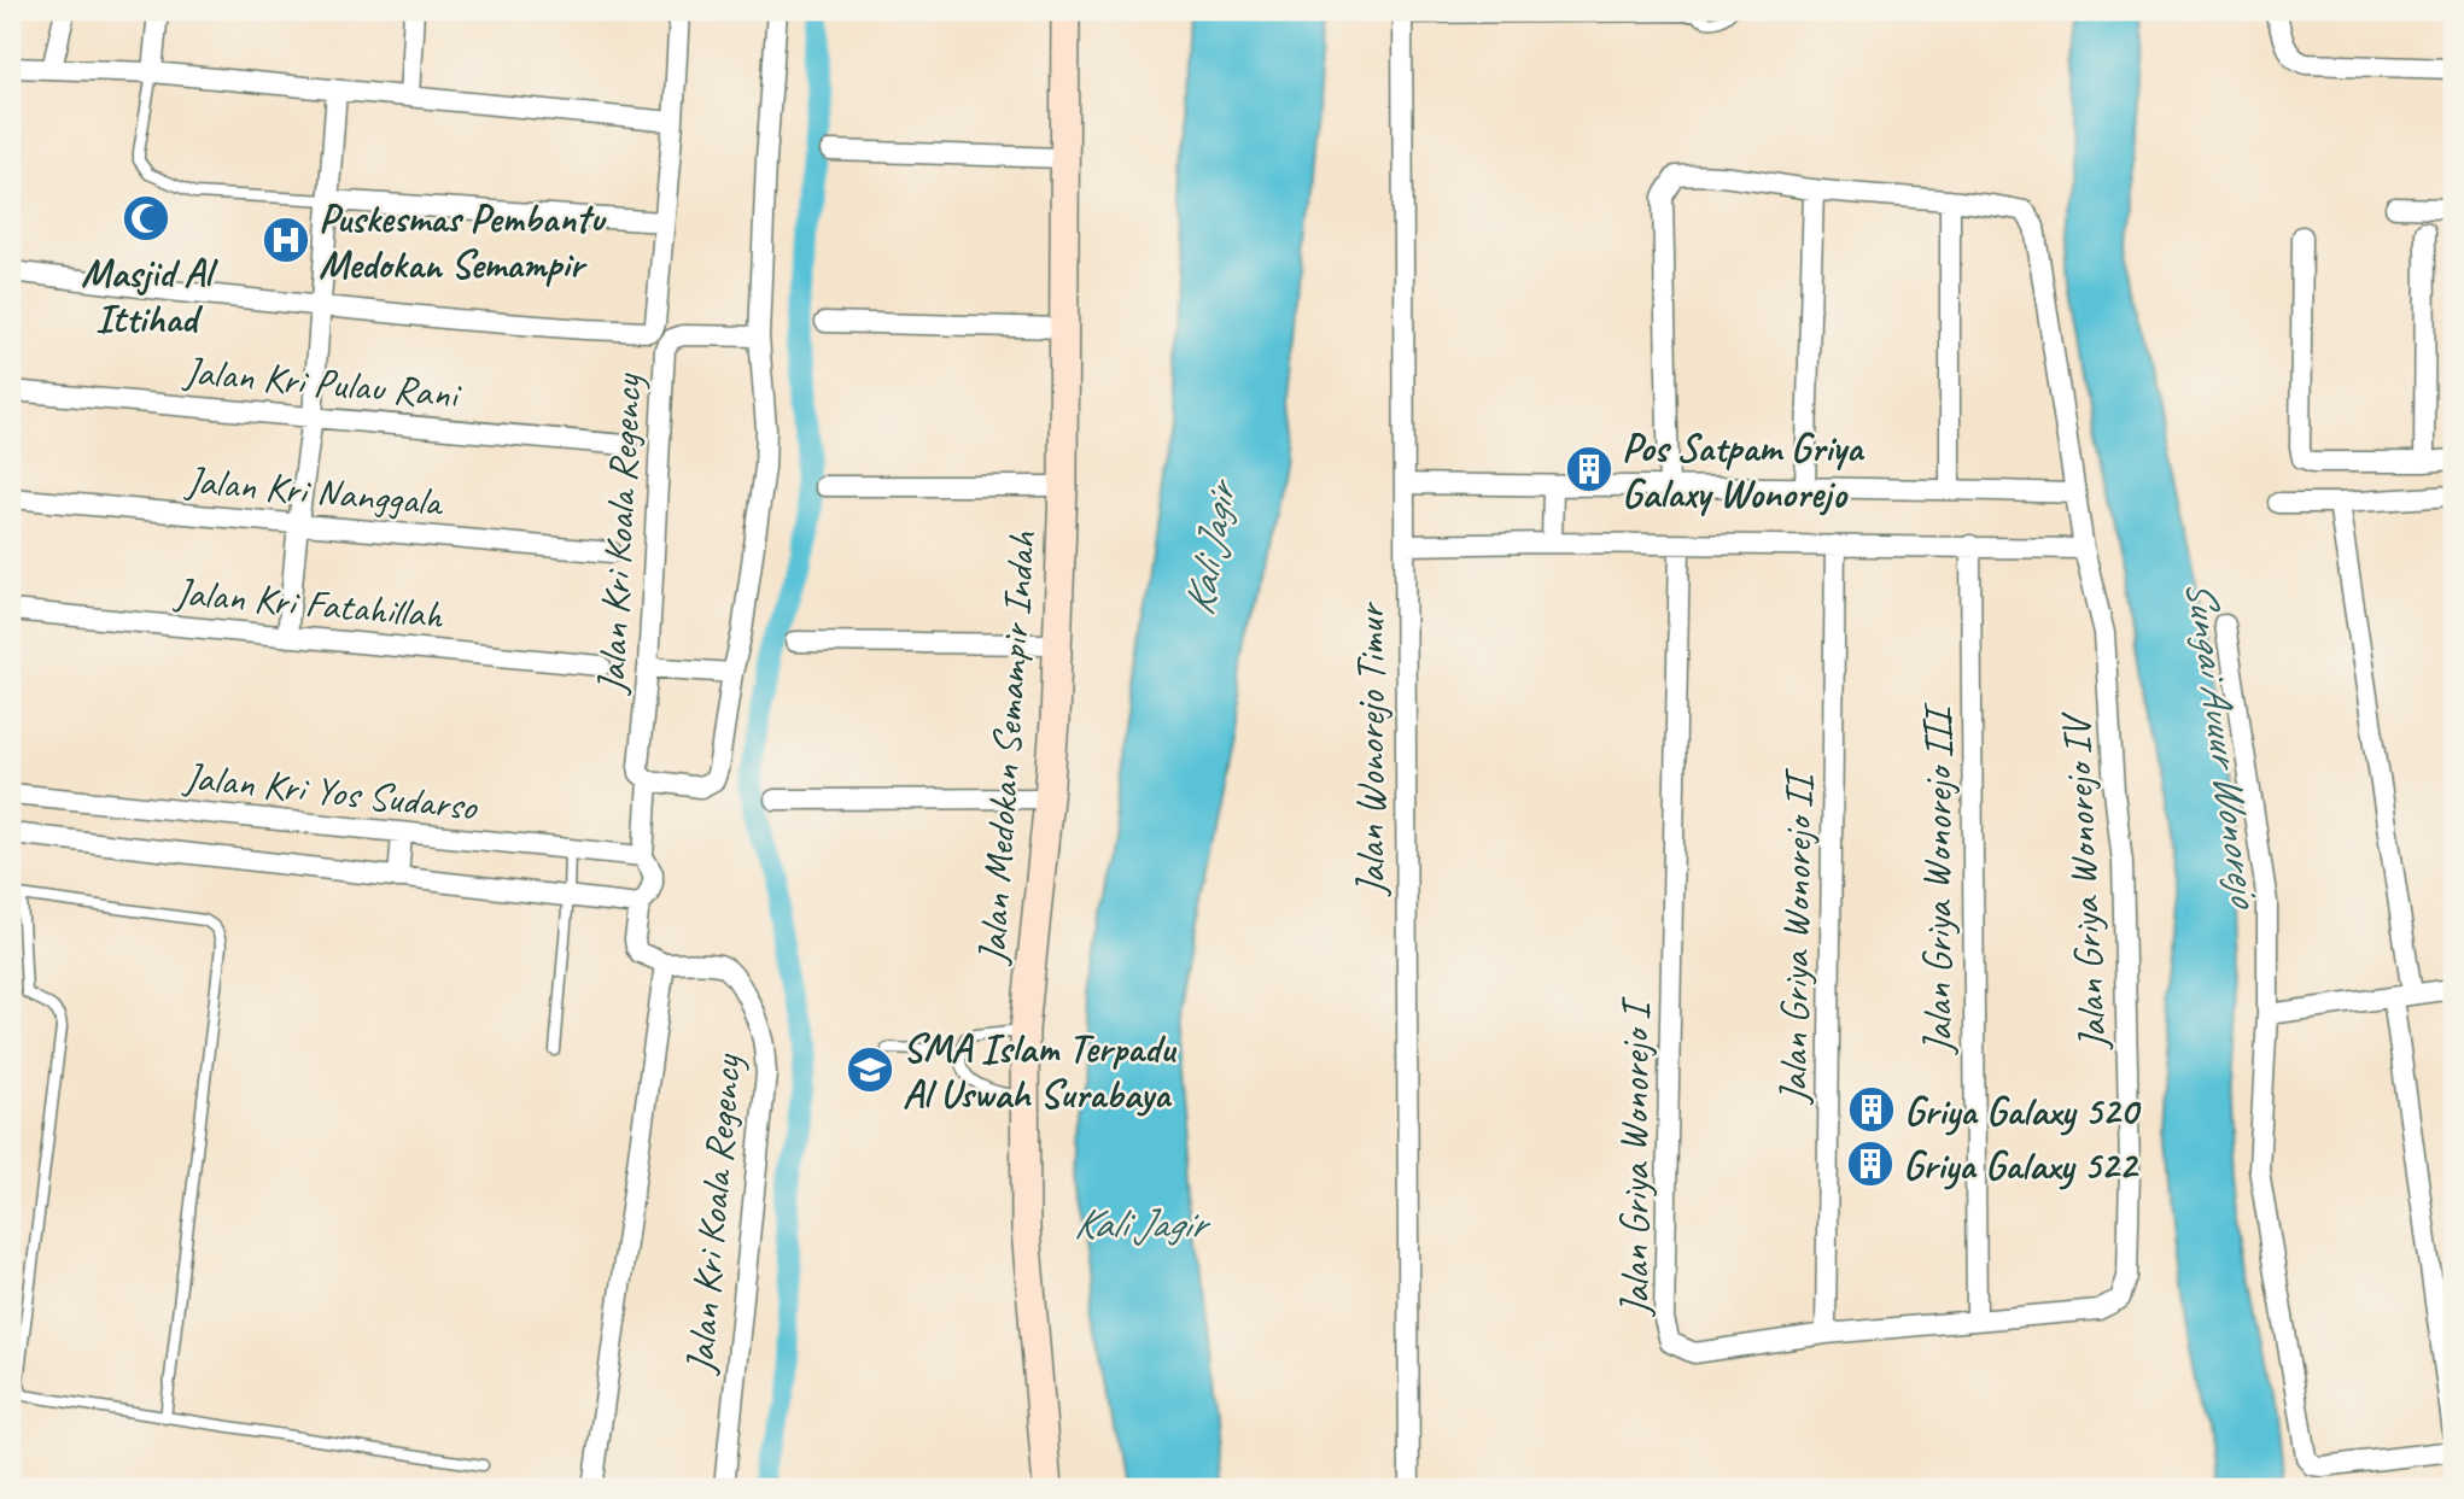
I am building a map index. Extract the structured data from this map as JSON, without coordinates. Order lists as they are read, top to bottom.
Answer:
{
  "streets": {
    "street": [
      "Jalan Kri Pulau Rani",
      "Jalan Kri Nanggala",
      "Jalan Kri Koala Regency",
      "Jalan Kri Fatahillah",
      "Jalan Medokan Semampir Indah",
      "Jalan Wonorejo Timur",
      "Jalan Kri Yos Sudarso",
      "Jalan Griya Wonorejo III",
      "Jalan Griya Wonorejo IV",
      "Jalan Griya Wonorejo II",
      "Jalan Griya Wonorejo I"
    ]
  },
  "crossings": [
    ["Jalan Kri Koala Regency", "Jalan Kri Yos Sudarso"],
    ["Jalan Griya Wonorejo III", "Jalan Griya Wonorejo I"],
    ["Jalan Griya Wonorejo IV", "Jalan Griya Wonorejo I"],
    ["Jalan Griya Wonorejo II", "Jalan Griya Wonorejo I"]
  ],
  "water": ["Kali Jagir", "Sungai Avuur Wonorejo"],
  "places": {
    "mosque": ["Masjid Al Ittihad"],
    "hospital": ["Puskesmas Pembantu Medokan Semampir"],
    "building": ["Pos Satpam Griya Galaxy Wonorejo", "Griya Galaxy 520", "Griya Galaxy 522"],
    "school or university": ["SMA Islam Terpadu Al Uswah Surabaya"]
  }
}
